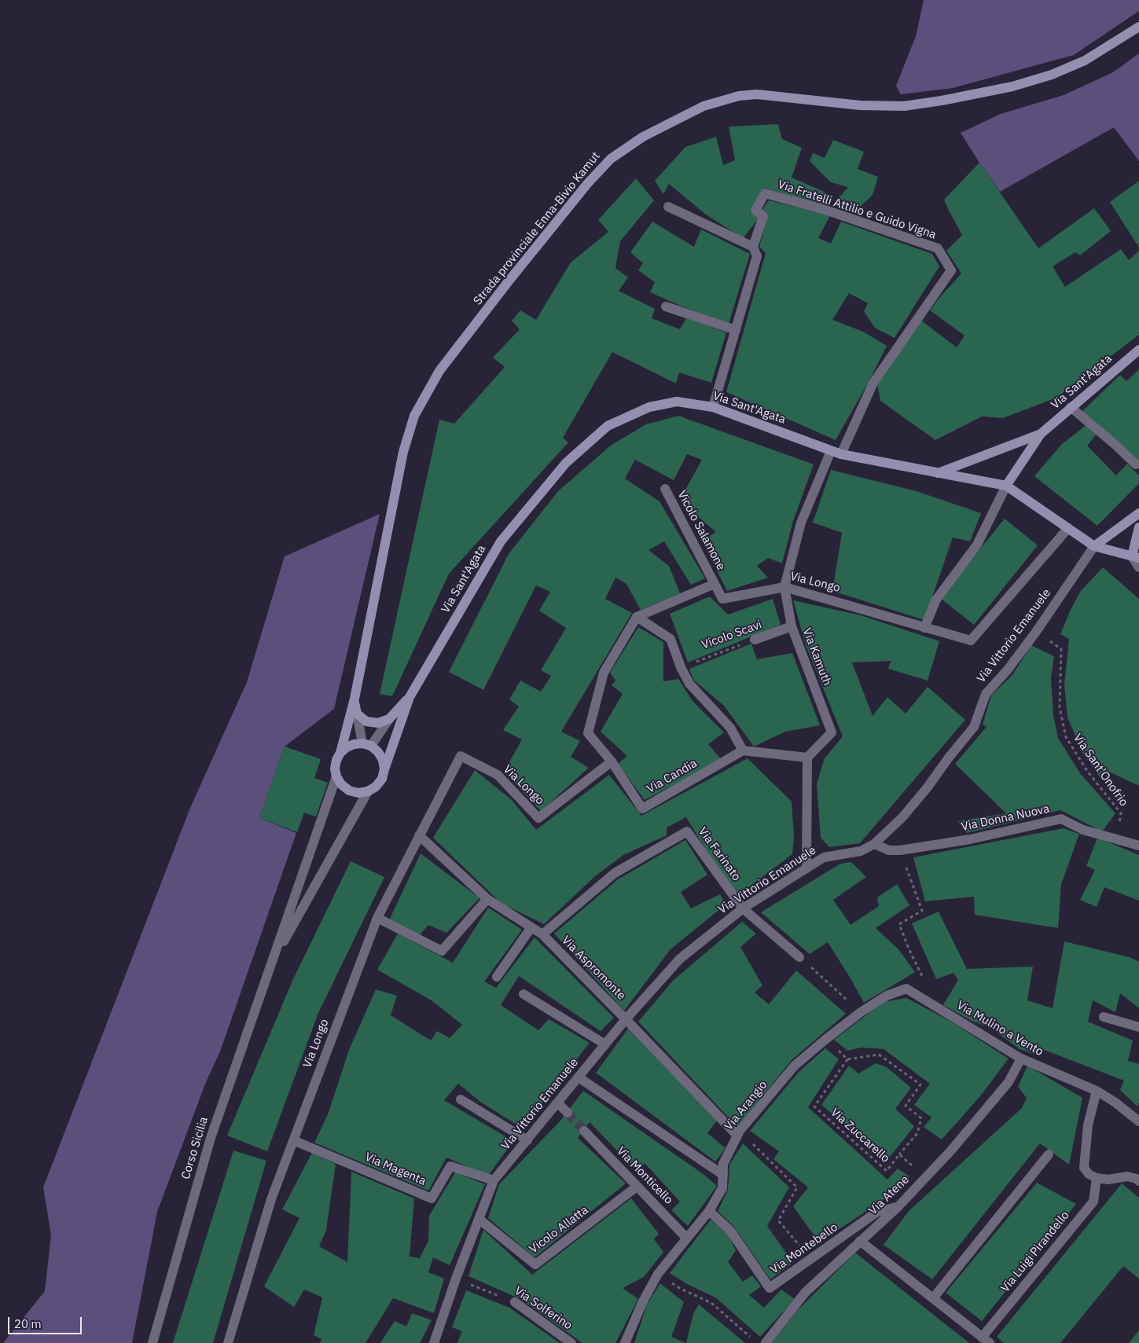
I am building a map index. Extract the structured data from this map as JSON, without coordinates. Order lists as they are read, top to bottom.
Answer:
{
  "streets": {
    "main road": ["Strada provinciale Enna-Bivio Kamut", "Via Sant'Agata"],
    "street": [
      "Via Fratelli Attilio e Guido Vigna",
      "Vicolo Salamone",
      "Via Longo",
      "Vicolo Scavi",
      "Via Vittorio Emanuele",
      "Via Kamuth",
      "Via Candia",
      "Via Donna Nuova",
      "Via Farinato",
      "Via Aspromonte",
      "Via Mulino a Vento",
      "Via Arangio",
      "Corso Sicilia",
      "Via Magenta",
      "Via Monticello",
      "Via Atene",
      "Vicolo Allatta",
      "Via Montebello",
      "Via Luigi Pirandello",
      "Via Solferino"
    ],
    "path": ["Via Sant'Onofrio", "Via Zuccarello"]
  },
  "crossings": [
    ["Via Fratelli Attilio e Guido Vigna", "Via Sant'Agata"],
    ["Via Sant'Agata", "Via Kamuth"],
    ["Vicolo Salamone", "Via Longo"],
    ["Via Longo", "Via Kamuth"],
    ["Via Longo", "Via Candia"],
    ["Via Longo", "Via Aspromonte"],
    ["Via Longo", "Via Magenta"],
    ["Vicolo Scavi", "Via Kamuth"],
    ["Via Vittorio Emanuele", "Via Sant'Onofrio"],
    ["Via Vittorio Emanuele", "Via Donna Nuova"],
    ["Via Vittorio Emanuele", "Via Farinato"],
    ["Via Vittorio Emanuele", "Via Aspromonte"],
    ["Via Vittorio Emanuele", "Via Magenta"],
    ["Via Vittorio Emanuele", "Vicolo Allatta"],
    ["Via Vittorio Emanuele", "Via Solferino"],
    ["Via Sant'Onofrio", "Via Donna Nuova"],
    ["Via Farinato", "Via Aspromonte"],
    ["Via Aspromonte", "Via Arangio"],
    ["Via Mulino a Vento", "Via Arangio"],
    ["Via Mulino a Vento", "Via Atene"],
    ["Via Arangio", "Via Monticello"],
    ["Via Arangio", "Via Montebello"],
    ["Via Monticello", "Vicolo Allatta"],
    ["Via Atene", "Via Montebello"],
    ["Via Atene", "Via Luigi Pirandello"]
  ],
  "scale_bar": "20 m"
}
